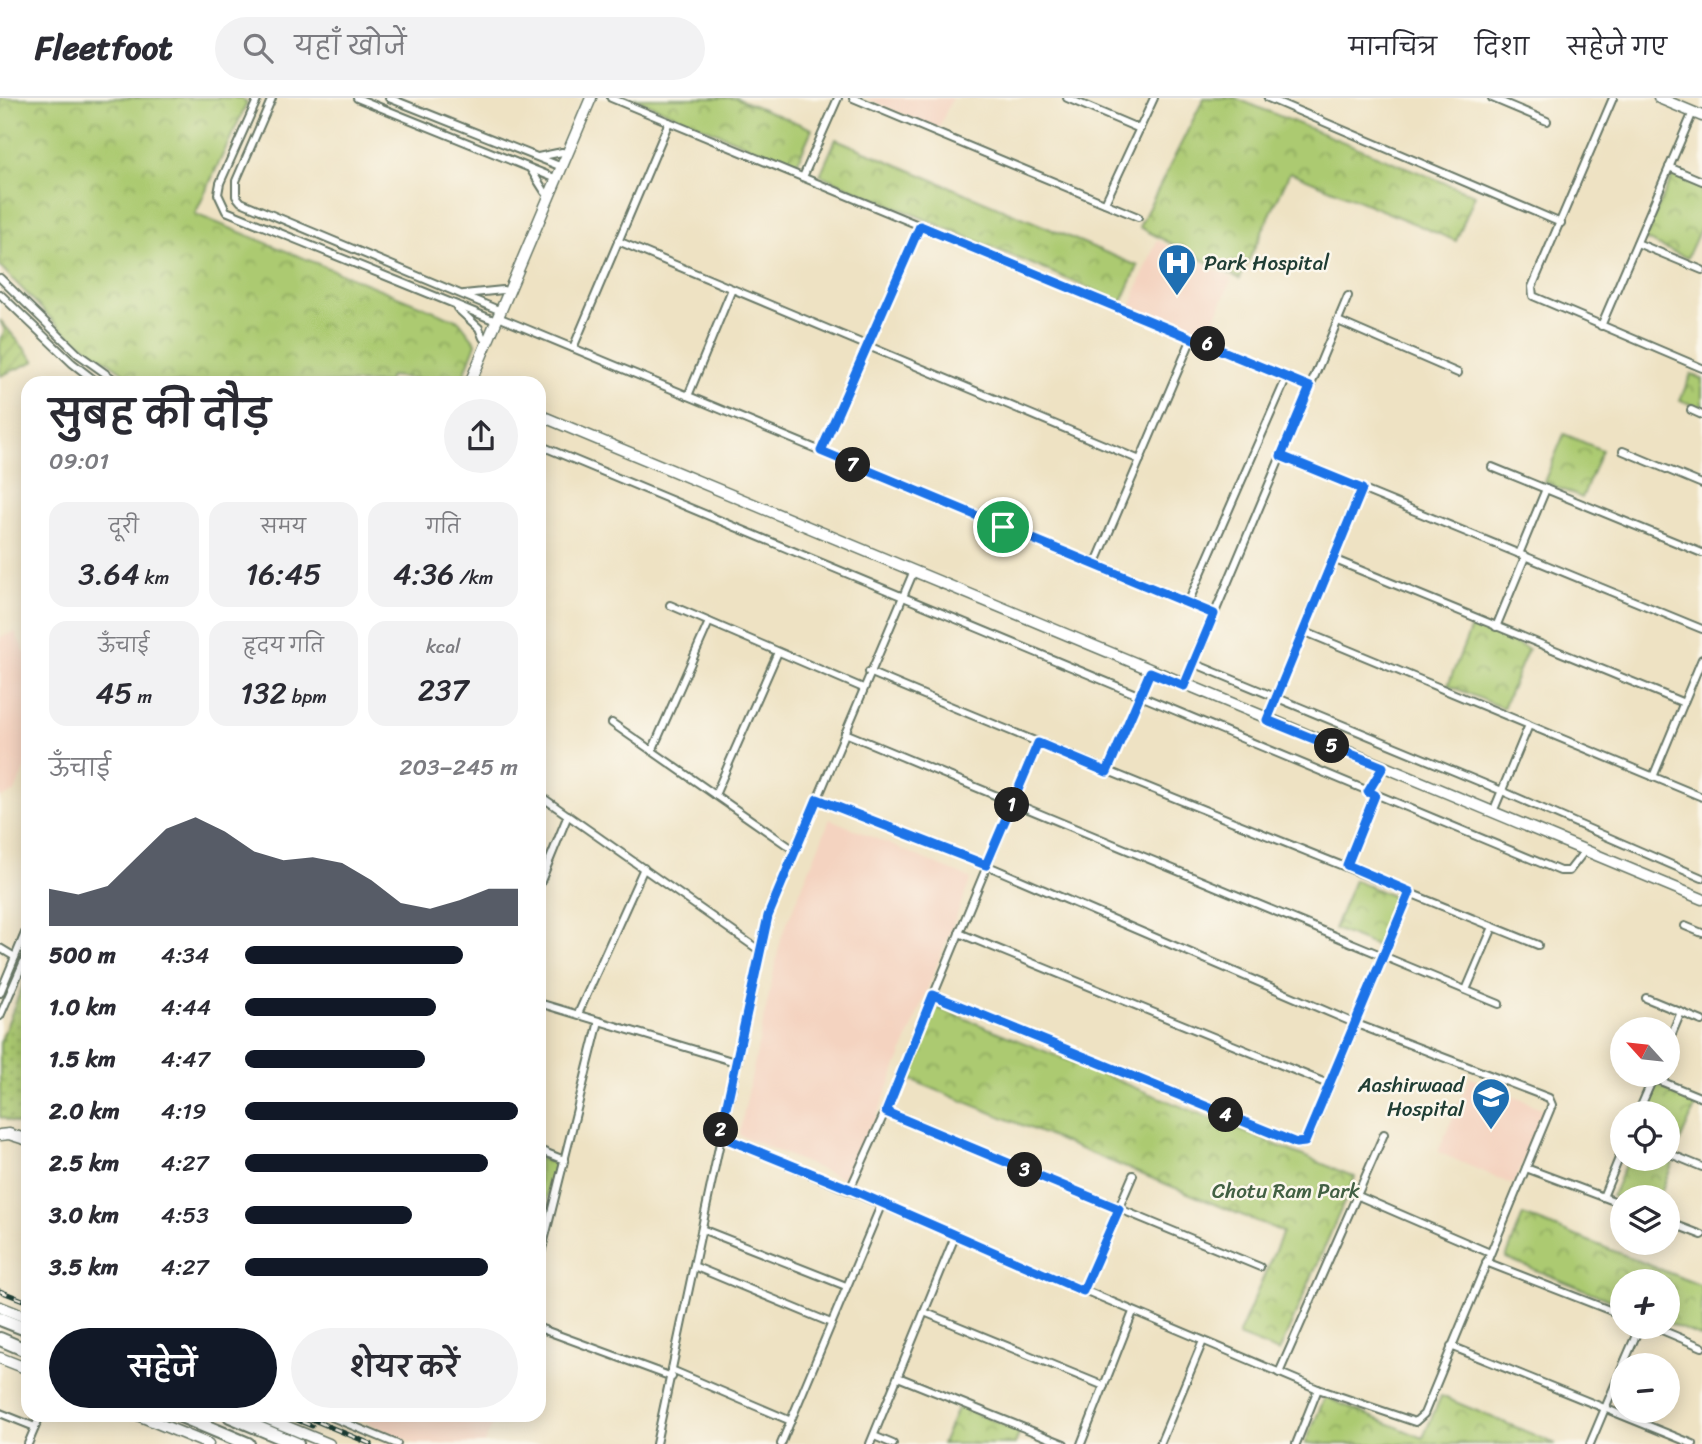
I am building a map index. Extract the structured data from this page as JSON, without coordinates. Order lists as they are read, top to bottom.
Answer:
{
  "parks": ["Chotu Ram Park"],
  "places": {
    "hospital": ["Park Hospital"],
    "school or university": ["Aashirwaad Hospital"]
  },
  "north": "top left",
  "page": {
    "header": "Fleetfoot",
    "search": "यहाँ खोजें",
    "nav": ["मानचित्र", "दिशा", "सहेजे गए"],
    "pins": [
      "6",
      "7",
      "5",
      "1",
      "4",
      "2",
      "3"
    ],
    "heading": ["सुबह की दौड़", "09:01"],
    "stats": [
      ["दूरी", "3.64 km"],
      ["समय", "16:45"],
      ["गति", "4:36 /km"],
      ["ऊँचाई", "45 m"],
      ["हृदय गति", "132 bpm"],
      ["kcal", "237"]
    ],
    "chart": ["ऊँचाई", "203–245 m"],
    "list": [
      {
        "name": "500 m",
        "note": "4:34"
      },
      {
        "name": "1.0 km",
        "note": "4:44"
      },
      {
        "name": "1.5 km",
        "note": "4:47"
      },
      {
        "name": "2.0 km",
        "note": "4:19"
      },
      {
        "name": "2.5 km",
        "note": "4:27"
      },
      {
        "name": "3.0 km",
        "note": "4:53"
      },
      {
        "name": "3.5 km",
        "note": "4:27"
      }
    ],
    "map_buttons": ["+", "−"],
    "buttons": ["सहेजें", "शेयर करें"]
  }
}
